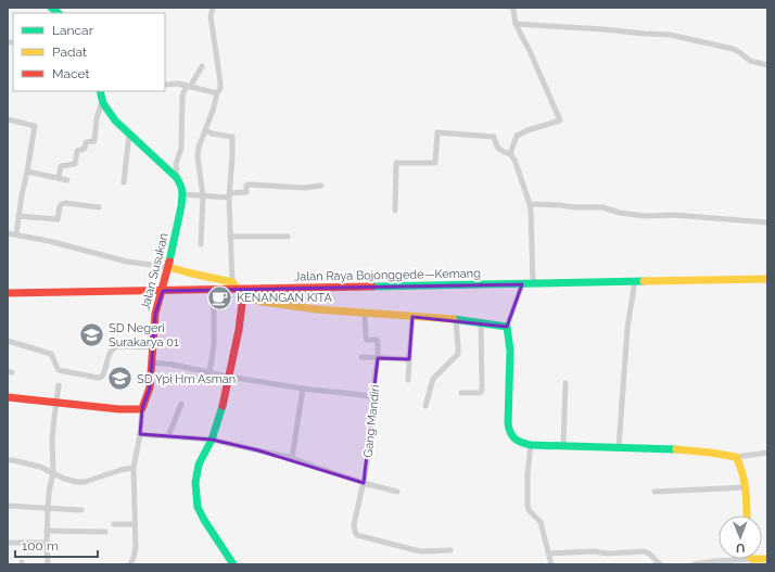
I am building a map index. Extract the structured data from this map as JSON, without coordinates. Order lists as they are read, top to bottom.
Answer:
{
  "streets": {
    "main road": ["Jalan Susukan", "Jalan Raya Bojonggede—Kemang"],
    "street": ["Gang Mandiri"]
  },
  "crossings": [
    ["Jalan Susukan", "Jalan Raya Bojonggede—Kemang"]
  ],
  "places": {
    "cafe": ["KENANGAN KITA"],
    "school or university": ["SD Negeri Surakarya 01", "SD Ypi Hm Asman"]
  },
  "legend": ["Lancar", "Padat", "Macet"],
  "scale_bar": "100 m",
  "north": "bottom"
}
